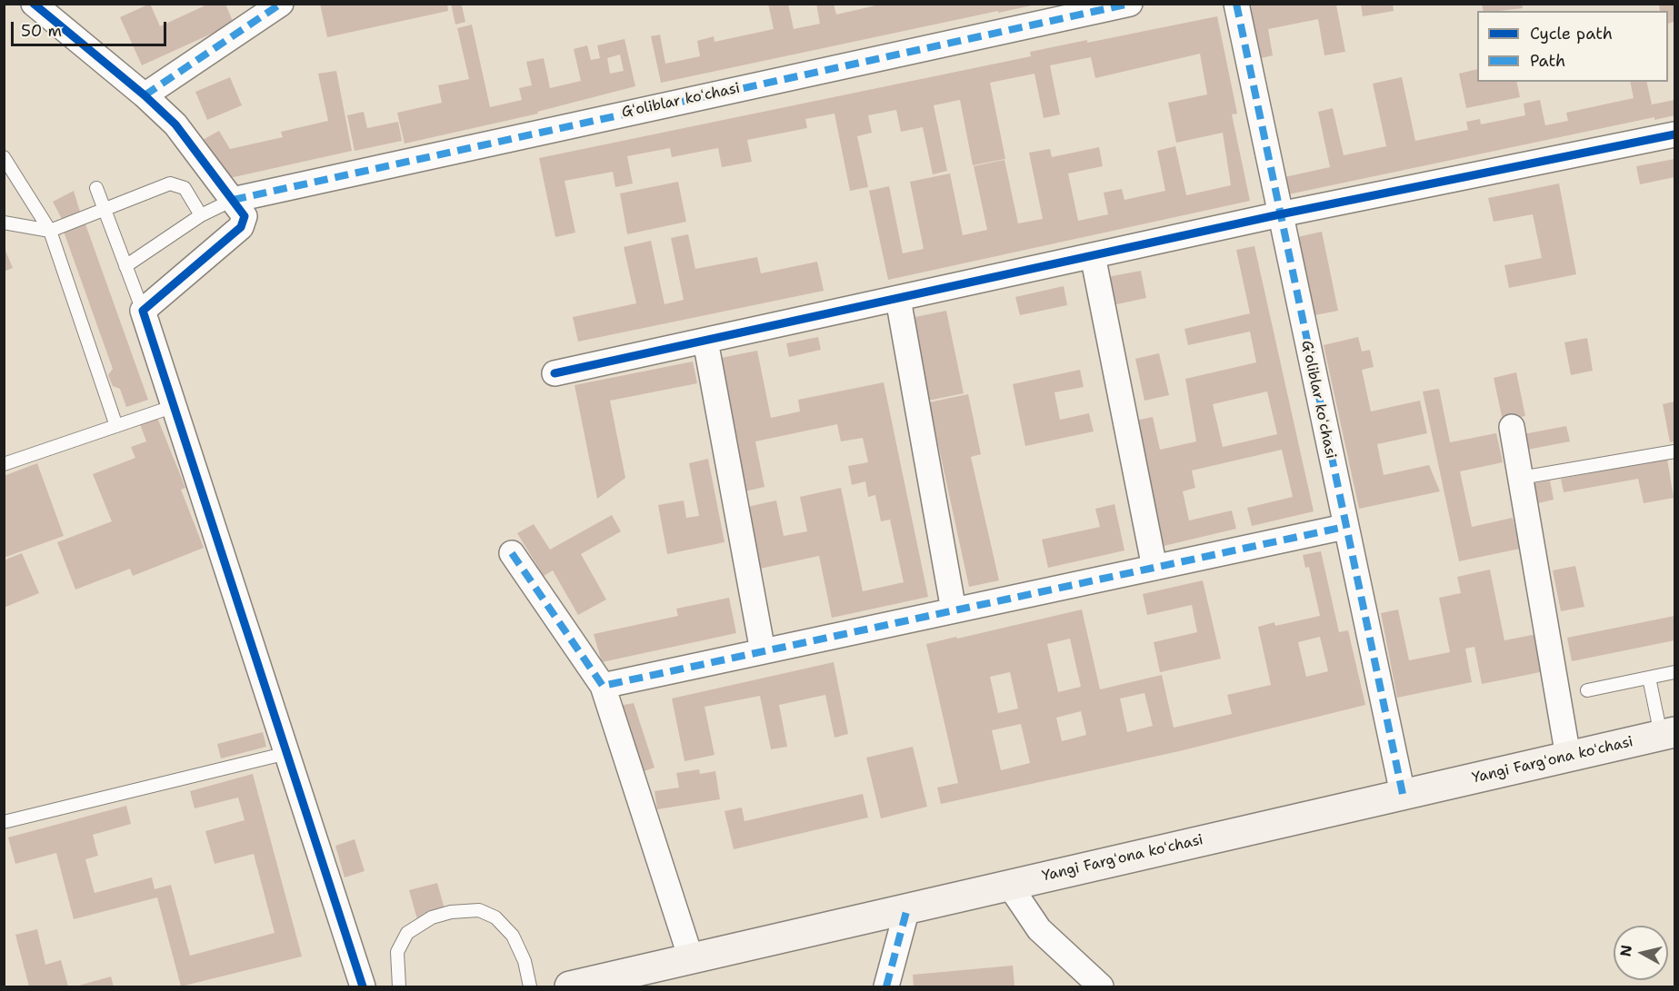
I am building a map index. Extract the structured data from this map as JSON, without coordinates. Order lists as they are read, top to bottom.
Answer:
{
  "streets": {
    "main road": ["Yangi Fargʻona koʻchasi"],
    "street": ["Gʻoliblar koʻchasi"]
  },
  "crossings": [
    ["Gʻoliblar koʻchasi", "Yangi Fargʻona koʻchasi"]
  ],
  "legend": ["Cycle path", "Path"],
  "scale_bar": "50 m",
  "north": "left"
}
